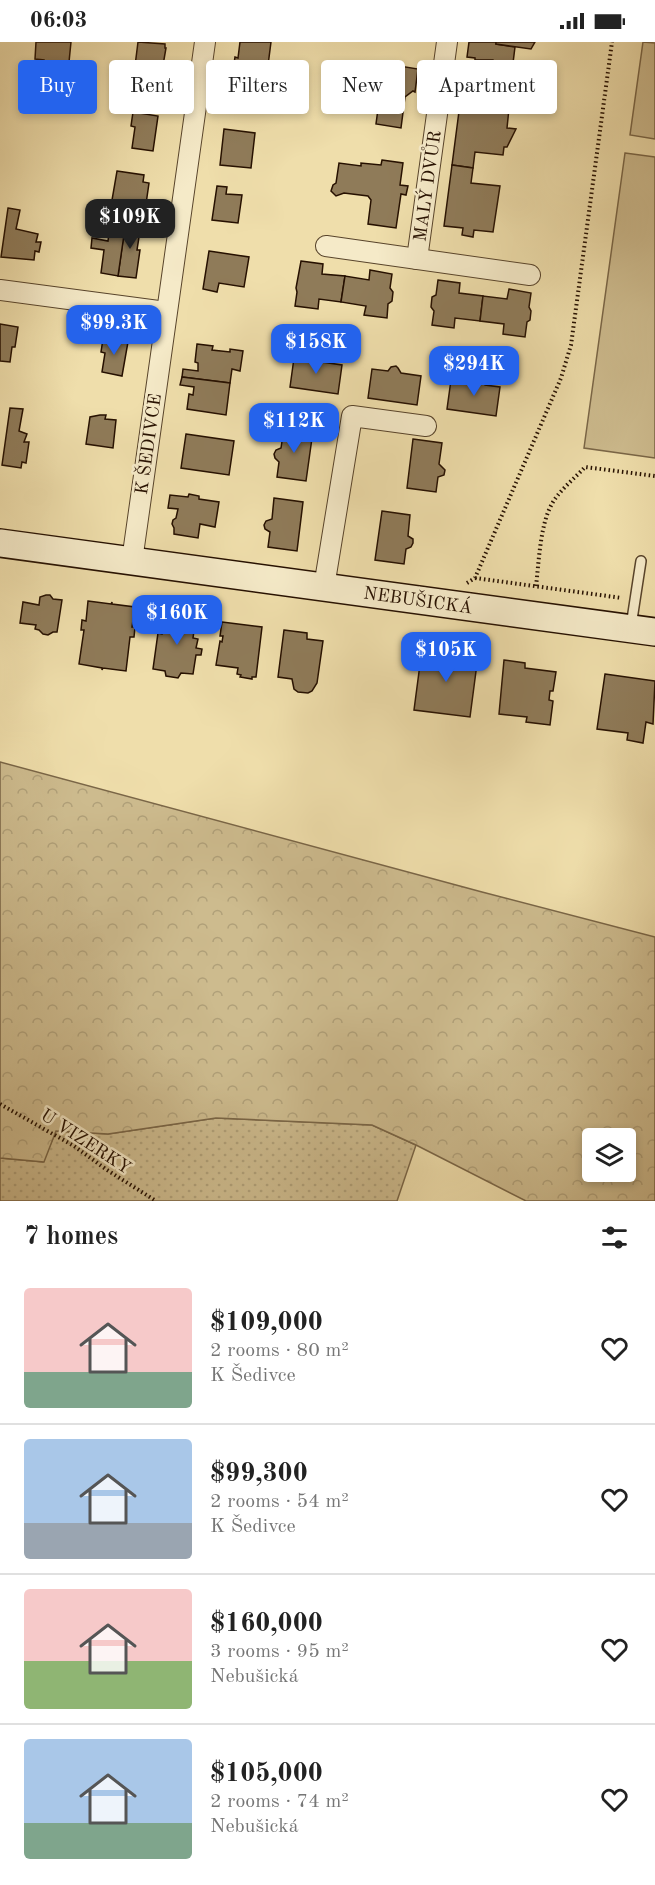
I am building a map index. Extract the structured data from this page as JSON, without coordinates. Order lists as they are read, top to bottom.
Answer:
{
  "streets": {
    "street": ["MALÝ DVŮR", "K ŠEDIVCE", "NEBUŠICKÁ"],
    "path": ["U VIZERKY"]
  },
  "crossings": [
    ["K ŠEDIVCE", "NEBUŠICKÁ"]
  ],
  "page": {
    "status": "06:03",
    "chip": [
      "Buy",
      "Rent",
      "Filters",
      "New",
      "Apartment"
    ],
    "price": [
      "$109K",
      "$99.3K",
      "$158K",
      "$294K",
      "$112K",
      "$160K",
      "$105K"
    ],
    "heading": "7 homes",
    "list": [
      {
        "name": "$109,000",
        "note": "2 rooms · 80 m² · K Šedivce"
      },
      {
        "name": "$99,300",
        "note": "2 rooms · 54 m² · K Šedivce"
      },
      {
        "name": "$160,000",
        "note": "3 rooms · 95 m² · Nebušická"
      },
      {
        "name": "$105,000",
        "note": "2 rooms · 74 m² · Nebušická"
      }
    ]
  }
}
